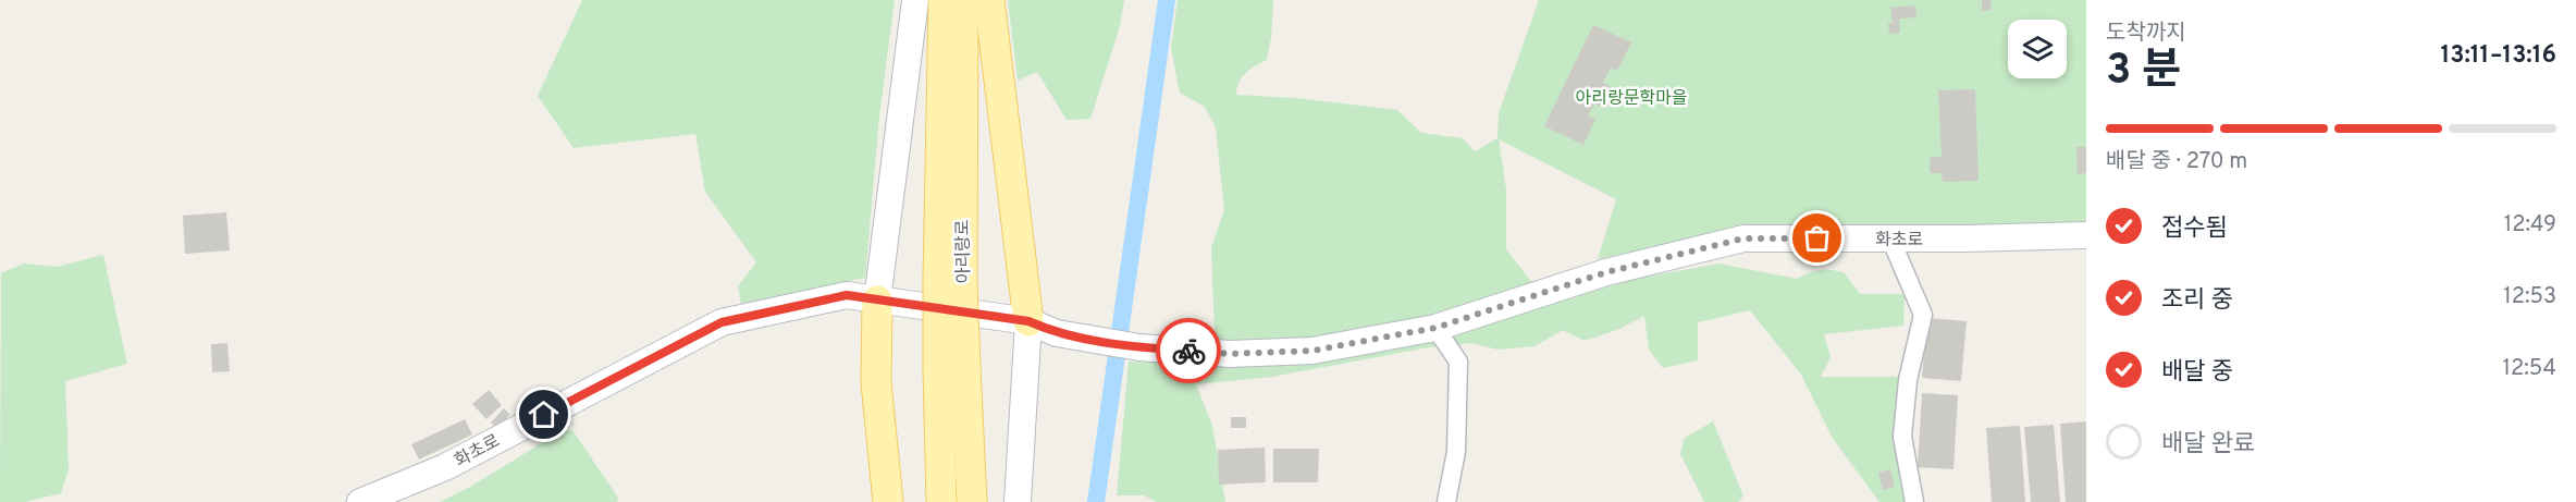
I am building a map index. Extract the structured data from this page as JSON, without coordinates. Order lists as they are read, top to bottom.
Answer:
{
  "streets": {
    "main road": ["아리랑로"],
    "street": ["화초로"]
  },
  "parks": ["아리랑문학마을"],
  "page": {
    "heading": ["3 분", "도착까지", "13:11–13:16"],
    "bar": "배달 중 · 270 m",
    "list": [
      ["접수됨", "12:49"],
      ["조리 중", "12:53"],
      ["배달 중", "12:54"],
      "배달 완료"
    ]
  }
}
